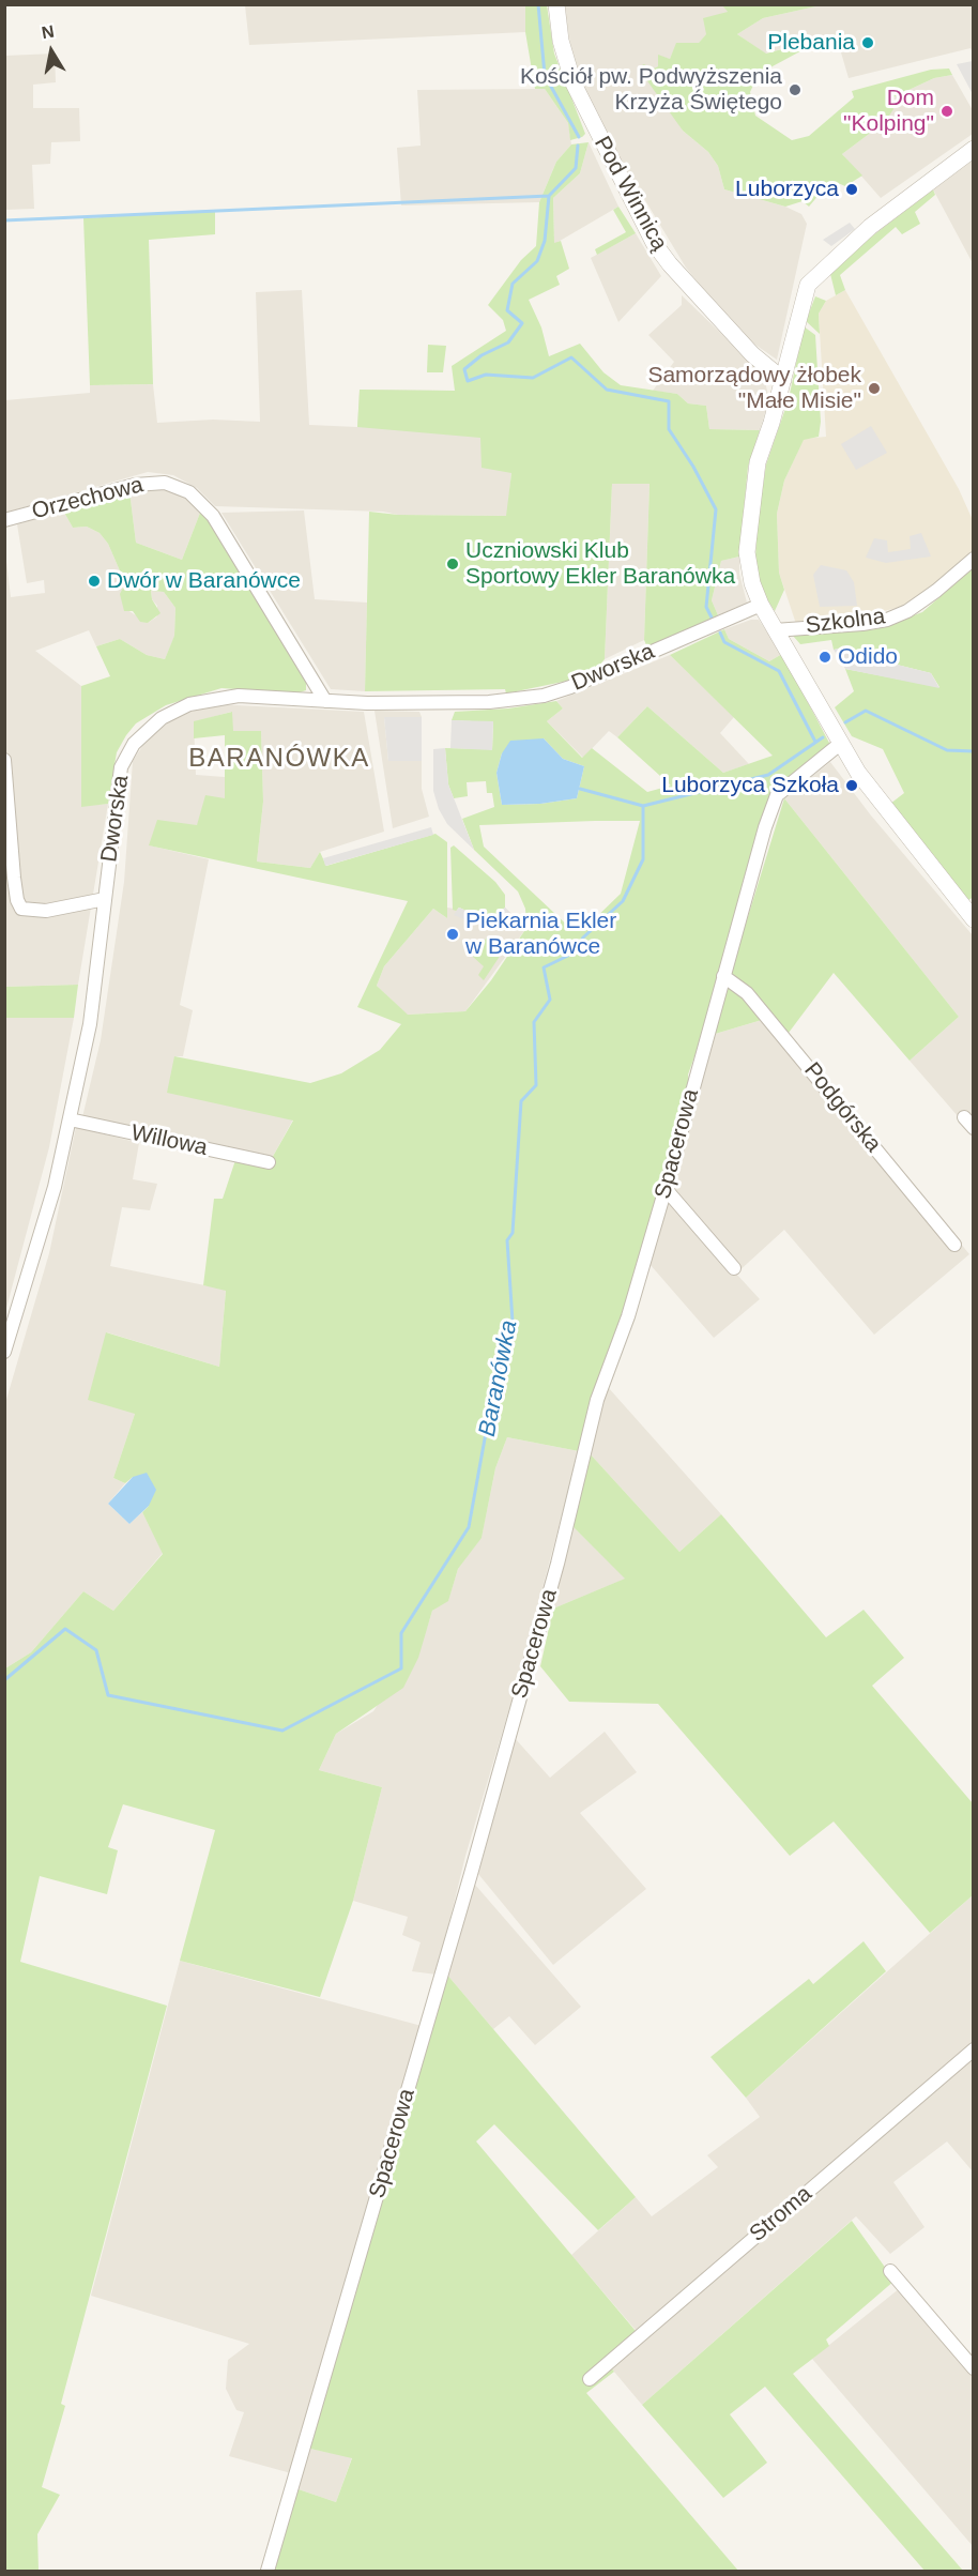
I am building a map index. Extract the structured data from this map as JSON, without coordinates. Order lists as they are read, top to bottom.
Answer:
{
  "streets": {
    "street": [
      "Pod Winnicą",
      "Orzechowa",
      "Szkolna",
      "Dworska",
      "Podgórska",
      "Willowa",
      "Spacerowa",
      "Stroma"
    ]
  },
  "crossings": [
    ["Orzechowa", "Dworska"],
    ["Dworska", "Willowa"],
    ["Podgórska", "Spacerowa"]
  ],
  "districts": ["BARANÓWKA"],
  "water": ["Baranówka"],
  "places": [
    "Plebania",
    "Kościół pw. Podwyższenia Krzyża Świętego",
    "Dom \"Kolping\"",
    "Luborzyca",
    "Samorządowy żłobek \"Małe Misie\"",
    "Uczniowski Klub Sportowy Ekler Baranówka",
    "Dwór w Baranówce",
    "Odido",
    "Luborzyca Szkoła",
    "Piekarnia Ekler w Baranówce"
  ],
  "north": "top"
}
